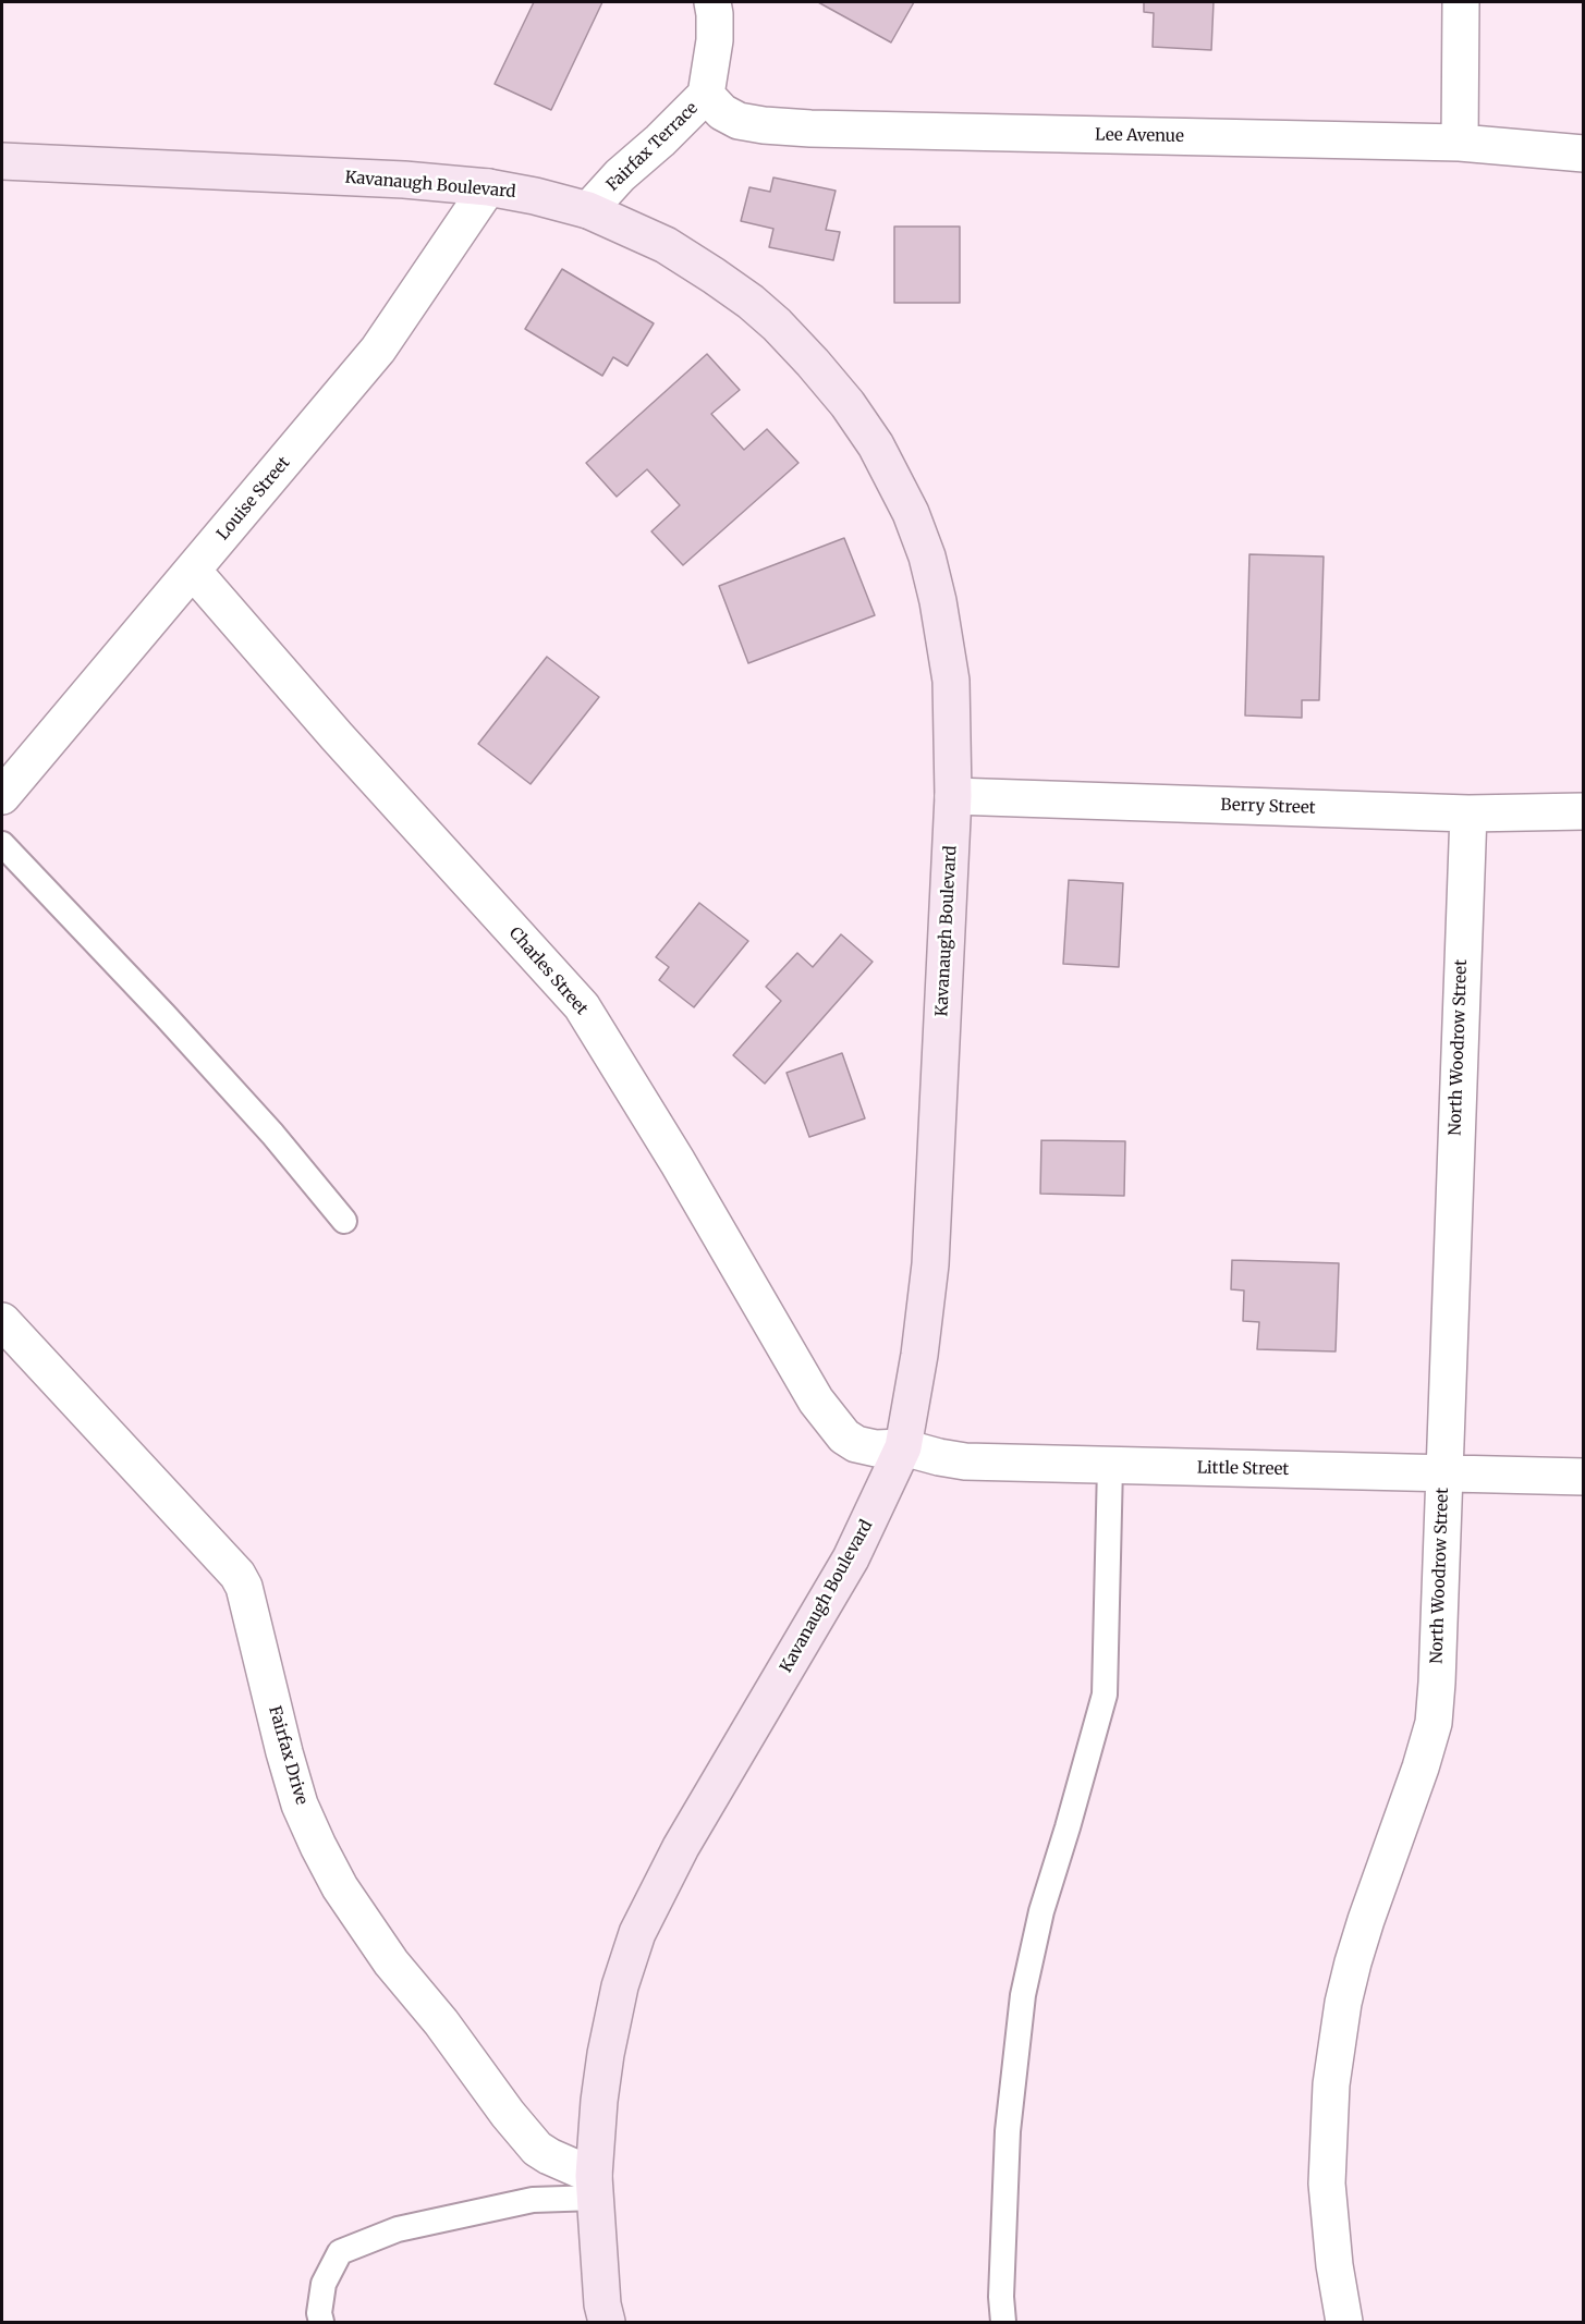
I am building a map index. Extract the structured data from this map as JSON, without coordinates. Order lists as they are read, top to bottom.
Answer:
{
  "streets": {
    "street": [
      "Lee Avenue",
      "Fairfax Terrace",
      "Kavanaugh Boulevard",
      "Louise Street",
      "Berry Street",
      "Charles Street",
      "North Woodrow Street",
      "Little Street",
      "Fairfax Drive"
    ]
  },
  "crossings": [
    ["Lee Avenue", "Fairfax Terrace"],
    ["Fairfax Terrace", "Kavanaugh Boulevard"],
    ["Kavanaugh Boulevard", "Louise Street"],
    ["Kavanaugh Boulevard", "Berry Street"],
    ["Kavanaugh Boulevard", "Charles Street"],
    ["Kavanaugh Boulevard", "Little Street"],
    ["Kavanaugh Boulevard", "Fairfax Drive"],
    ["Louise Street", "Charles Street"],
    ["Berry Street", "North Woodrow Street"],
    ["Charles Street", "Little Street"],
    ["North Woodrow Street", "Little Street"]
  ]
}
